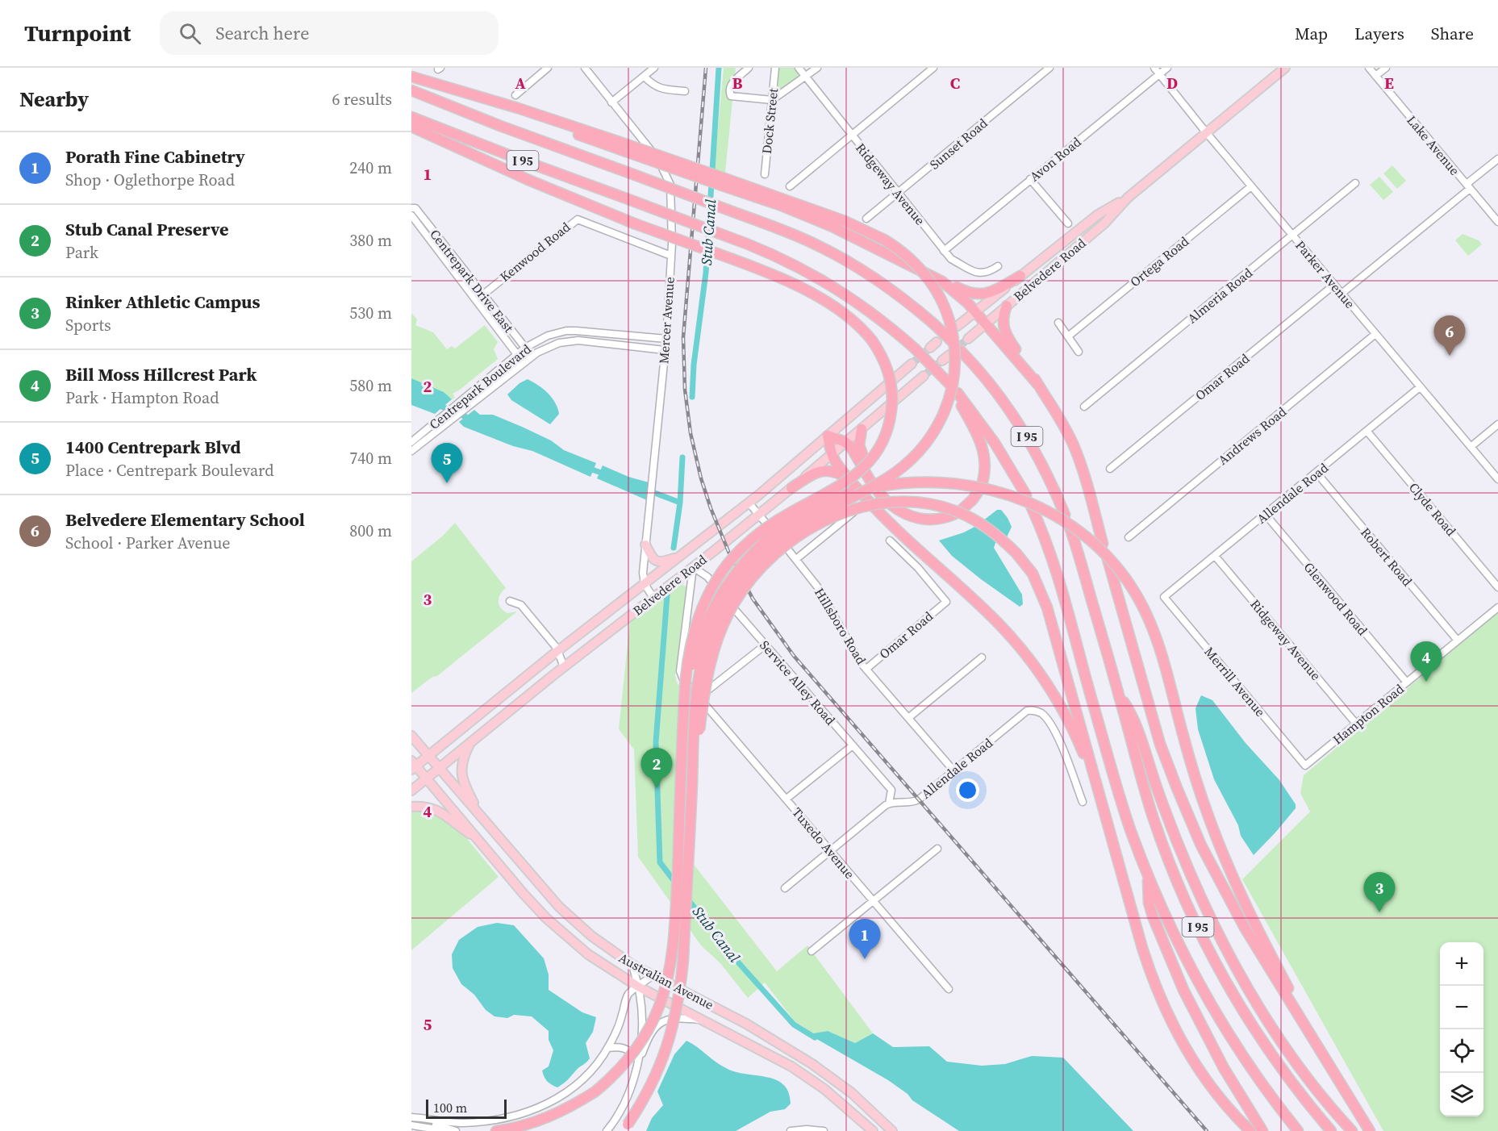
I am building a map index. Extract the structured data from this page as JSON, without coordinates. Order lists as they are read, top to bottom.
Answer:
{
  "streets": {
    "highway": ["I 95"],
    "main road": ["Belvedere Road", "Australian Avenue"],
    "street": [
      "Dock Street",
      "Sunset Road",
      "Lake Avenue",
      "Avon Road",
      "Ridgeway Avenue",
      "Kenwood Road",
      "Ortega Road",
      "Parker Avenue",
      "Centrepark Drive East",
      "Almeria Road",
      "Mercer Avenue",
      "Omar Road",
      "Centrepark Boulevard",
      "Andrews Road",
      "Allendale Road",
      "Clyde Road",
      "Robert Road",
      "Glenwood Road",
      "Hillsboro Road",
      "Merrill Avenue",
      "Service Alley Road",
      "Hampton Road",
      "Tuxedo Avenue"
    ]
  },
  "crossings": [
    ["Sunset Road", "Ridgeway Avenue"],
    ["Avon Road", "Ridgeway Avenue"],
    ["Avon Road", "Parker Avenue"],
    ["Ridgeway Avenue", "Allendale Road"],
    ["Ridgeway Avenue", "Hampton Road"],
    ["Kenwood Road", "Centrepark Drive East"],
    ["Kenwood Road", "Mercer Avenue"],
    ["Ortega Road", "Parker Avenue"],
    ["Belvedere Road", "Parker Avenue"],
    ["Belvedere Road", "Mercer Avenue"],
    ["Belvedere Road", "Hillsboro Road"],
    ["Belvedere Road", "Service Alley Road"],
    ["Belvedere Road", "Tuxedo Avenue"],
    ["Belvedere Road", "Australian Avenue"],
    ["Parker Avenue", "Almeria Road"],
    ["Parker Avenue", "Omar Road"],
    ["Parker Avenue", "Andrews Road"],
    ["Parker Avenue", "Allendale Road"],
    ["Centrepark Drive East", "Centrepark Boulevard"],
    ["Mercer Avenue", "Centrepark Boulevard"],
    ["Omar Road", "Hillsboro Road"],
    ["Allendale Road", "Clyde Road"],
    ["Allendale Road", "Robert Road"],
    ["Allendale Road", "Glenwood Road"],
    ["Allendale Road", "Hillsboro Road"],
    ["Allendale Road", "Merrill Avenue"],
    ["Allendale Road", "Service Alley Road"],
    ["Robert Road", "Hampton Road"],
    ["Glenwood Road", "Hampton Road"],
    ["Merrill Avenue", "Hampton Road"],
    ["Service Alley Road", "Tuxedo Avenue"]
  ],
  "water": ["Stub Canal"],
  "scale_bar": "100 m",
  "page": {
    "header": "Turnpoint",
    "search": "Search here",
    "nav": ["Map", "Layers", "Share"],
    "heading": ["Nearby", "6 results"],
    "list": [
      {
        "mark": "1",
        "name": "Porath Fine Cabinetry",
        "note": "Shop · Oglethorpe Road",
        "value": "240 m"
      },
      {
        "mark": "2",
        "name": "Stub Canal Preserve",
        "note": "Park",
        "value": "380 m"
      },
      {
        "mark": "3",
        "name": "Rinker Athletic Campus",
        "note": "Sports",
        "value": "530 m"
      },
      {
        "mark": "4",
        "name": "Bill Moss Hillcrest Park",
        "note": "Park · Hampton Road",
        "value": "580 m"
      },
      {
        "mark": "5",
        "name": "1400 Centrepark Blvd",
        "note": "Place · Centrepark Boulevard",
        "value": "740 m"
      },
      {
        "mark": "6",
        "name": "Belvedere Elementary School",
        "note": "School · Parker Avenue",
        "value": "800 m"
      }
    ],
    "pins": [
      "6",
      "5",
      "4",
      "2",
      "3",
      "1"
    ],
    "map_buttons": ["+", "−"],
    "scale": "100 m"
  },
  "grid": {
    "columns": [
      "A",
      "B",
      "C",
      "D",
      "E"
    ],
    "rows": [
      "1",
      "2",
      "3",
      "4",
      "5"
    ]
  }
}
